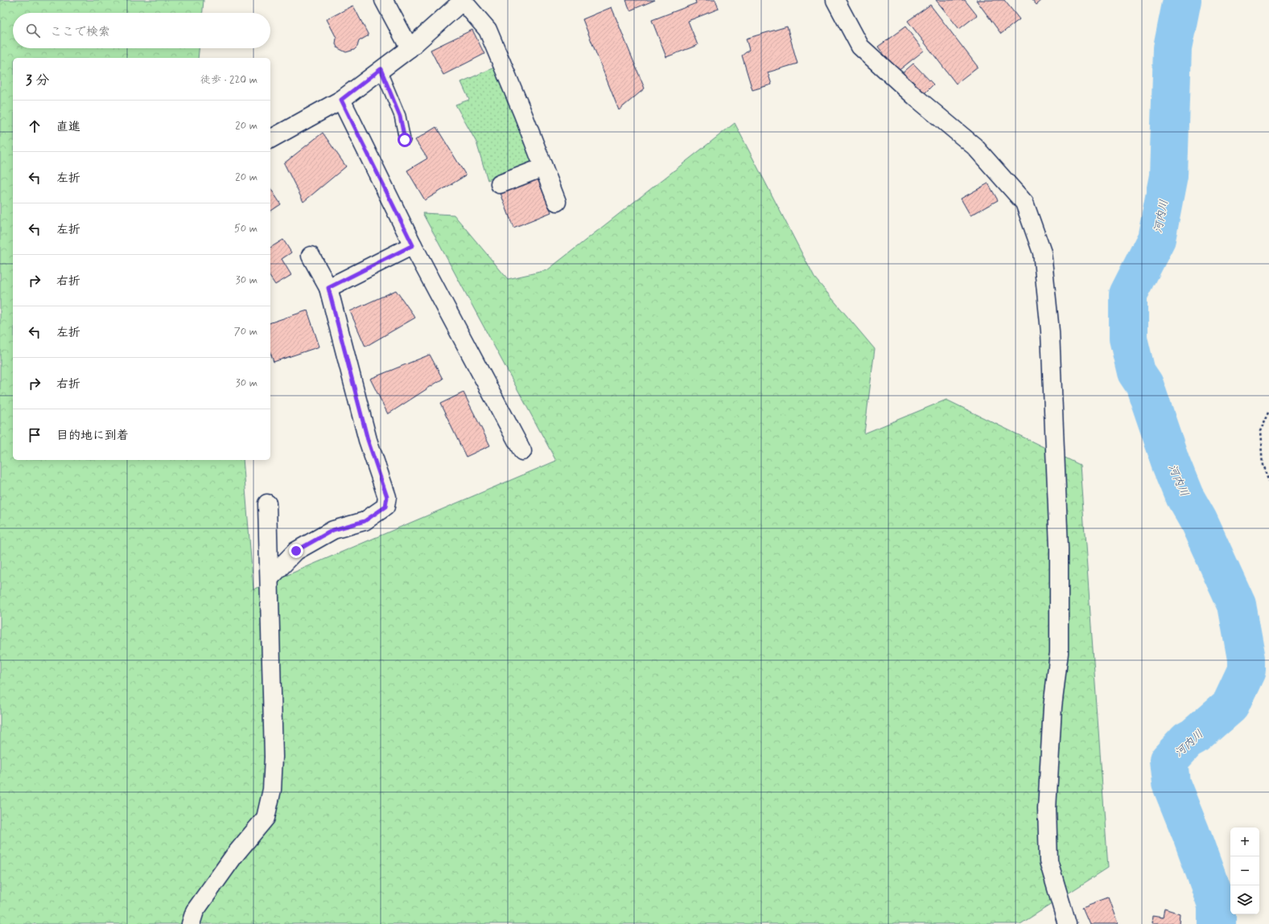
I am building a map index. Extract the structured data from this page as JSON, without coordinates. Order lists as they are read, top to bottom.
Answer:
{
  "water": ["河内川"],
  "page": {
    "search": "ここで検索",
    "heading": ["3 分", "徒歩 · 220 m"],
    "list": [
      ["直進", "20 m"],
      ["左折", "20 m"],
      ["左折", "50 m"],
      ["右折", "30 m"],
      ["左折", "70 m"],
      ["右折", "30 m"],
      "目的地に到着"
    ],
    "map_buttons": ["+", "−"]
  }
}
